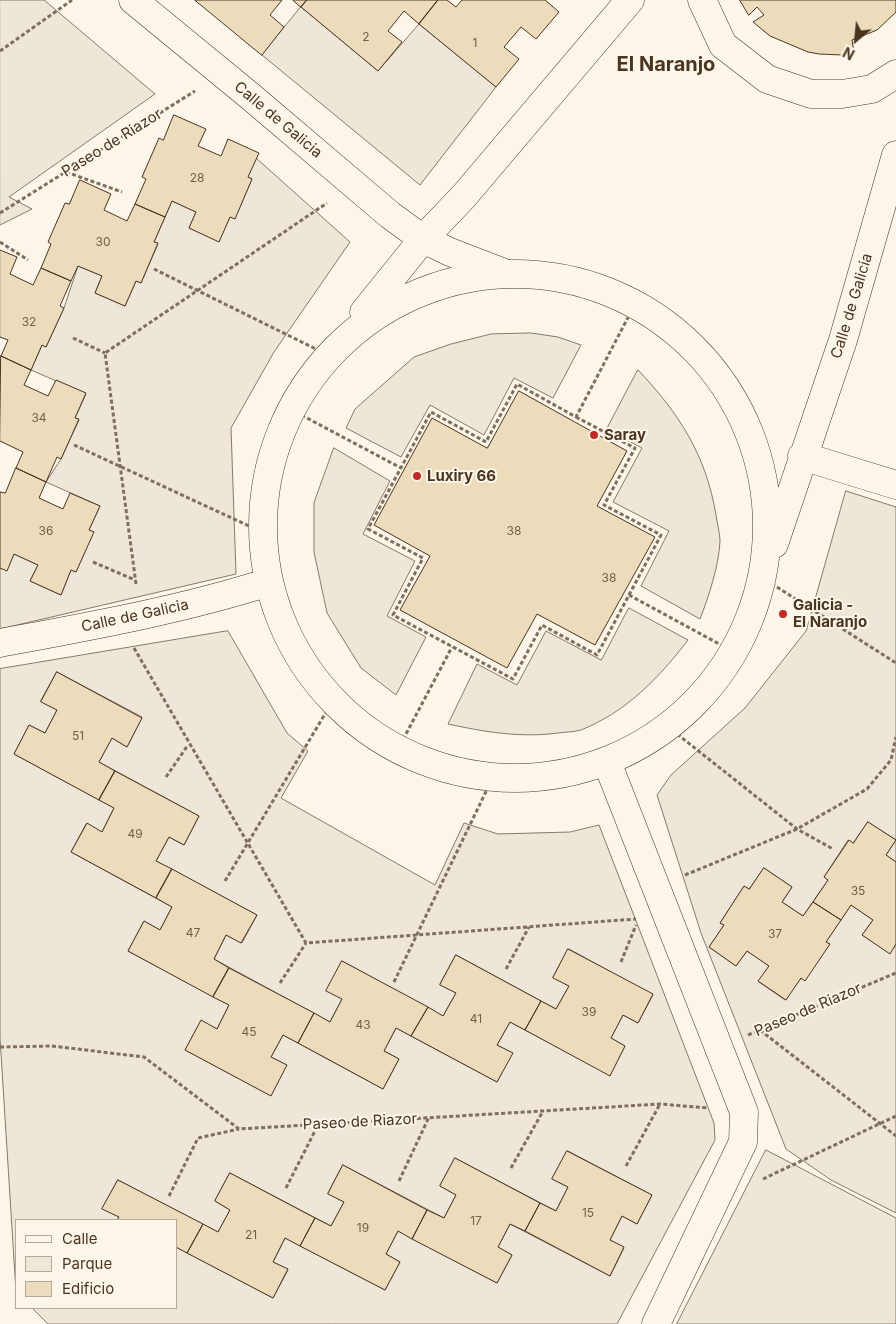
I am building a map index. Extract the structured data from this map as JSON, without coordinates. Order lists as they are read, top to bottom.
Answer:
{
  "streets": {
    "street": ["Calle de Galicia"],
    "path": ["Paseo de Riazor"]
  },
  "crossings": [
    ["Calle de Galicia", "Paseo de Riazor"]
  ],
  "districts": ["El Naranjo"],
  "places": ["Saray", "Luxiry 66", "Galicia - El Naranjo"],
  "house_numbers": [
    "2",
    "1",
    "28",
    "30",
    "32",
    "34",
    "36",
    "38",
    "38",
    "51",
    "49",
    "35",
    "47",
    "37",
    "39",
    "41",
    "43",
    "45",
    "15",
    "17",
    "19",
    "21"
  ],
  "legend": ["Calle", "Parque", "Edificio"],
  "north": "bottom left"
}
